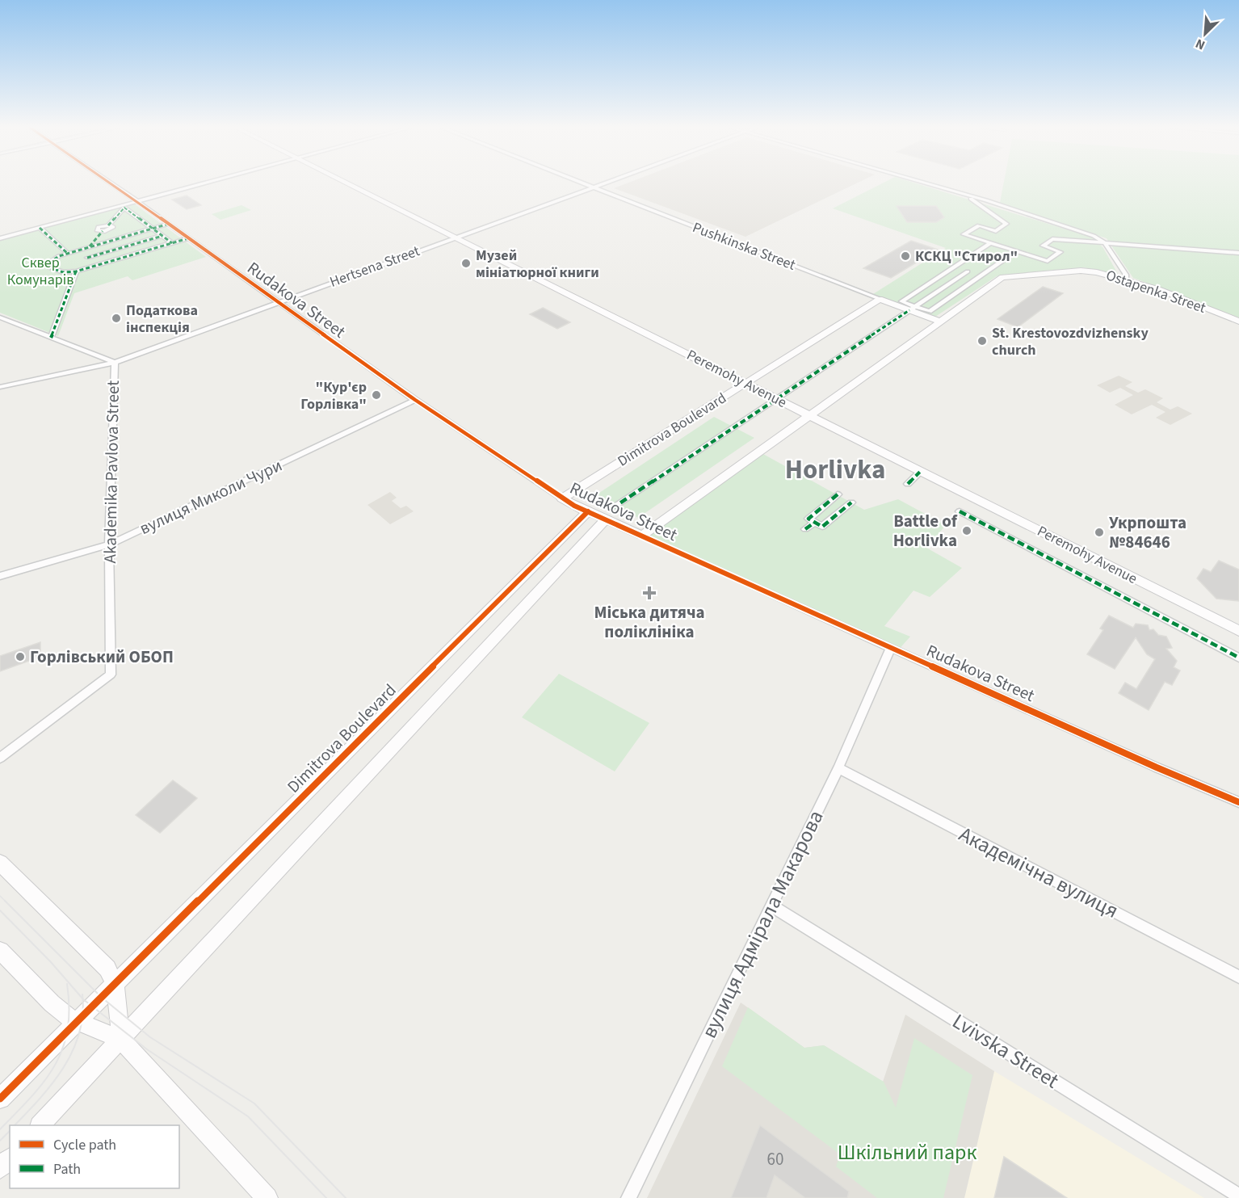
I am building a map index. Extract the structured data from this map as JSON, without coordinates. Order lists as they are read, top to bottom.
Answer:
{
  "streets": {
    "street": [
      "Pushkinska Street",
      "Hertsena Street",
      "Ostapenka Street",
      "Rudakova Street",
      "Peremohy Avenue",
      "Dimitrova Boulevard",
      "Akademika Pavlova Street",
      "вулиця Миколи Чури",
      "Академічна вулиця",
      "вулиця Адмірала Макарова",
      "Lvivska Street"
    ]
  },
  "crossings": [
    ["Pushkinska Street", "Hertsena Street"],
    ["Pushkinska Street", "Ostapenka Street"],
    ["Pushkinska Street", "Dimitrova Boulevard"],
    ["Hertsena Street", "Rudakova Street"],
    ["Hertsena Street", "Peremohy Avenue"],
    ["Hertsena Street", "Akademika Pavlova Street"],
    ["Rudakova Street", "Dimitrova Boulevard"],
    ["Rudakova Street", "вулиця Миколи Чури"],
    ["Rudakova Street", "вулиця Адмірала Макарова"],
    ["Peremohy Avenue", "Dimitrova Boulevard"],
    ["Akademika Pavlova Street", "вулиця Миколи Чури"],
    ["Академічна вулиця", "вулиця Адмірала Макарова"],
    ["вулиця Адмірала Макарова", "Lvivska Street"]
  ],
  "districts": ["Horlivka"],
  "parks": ["Сквер Комунарів", "Шкільний парк"],
  "places": {
    "other": [
      "КСКЦ \"Стирол\"",
      "Музей мініатюрної книги",
      "Податкова інспекція",
      "St. Krestovozdvizhensky church",
      "\"Кур'єр Горлівка\"",
      "Battle of Horlivka",
      "Укрпошта №84646",
      "Горлівський ОБОП"
    ],
    "health": ["Міська дитяча поліклініка"]
  },
  "house_numbers": ["60"],
  "legend": ["Cycle path", "Path"],
  "north": "bottom left"
}
